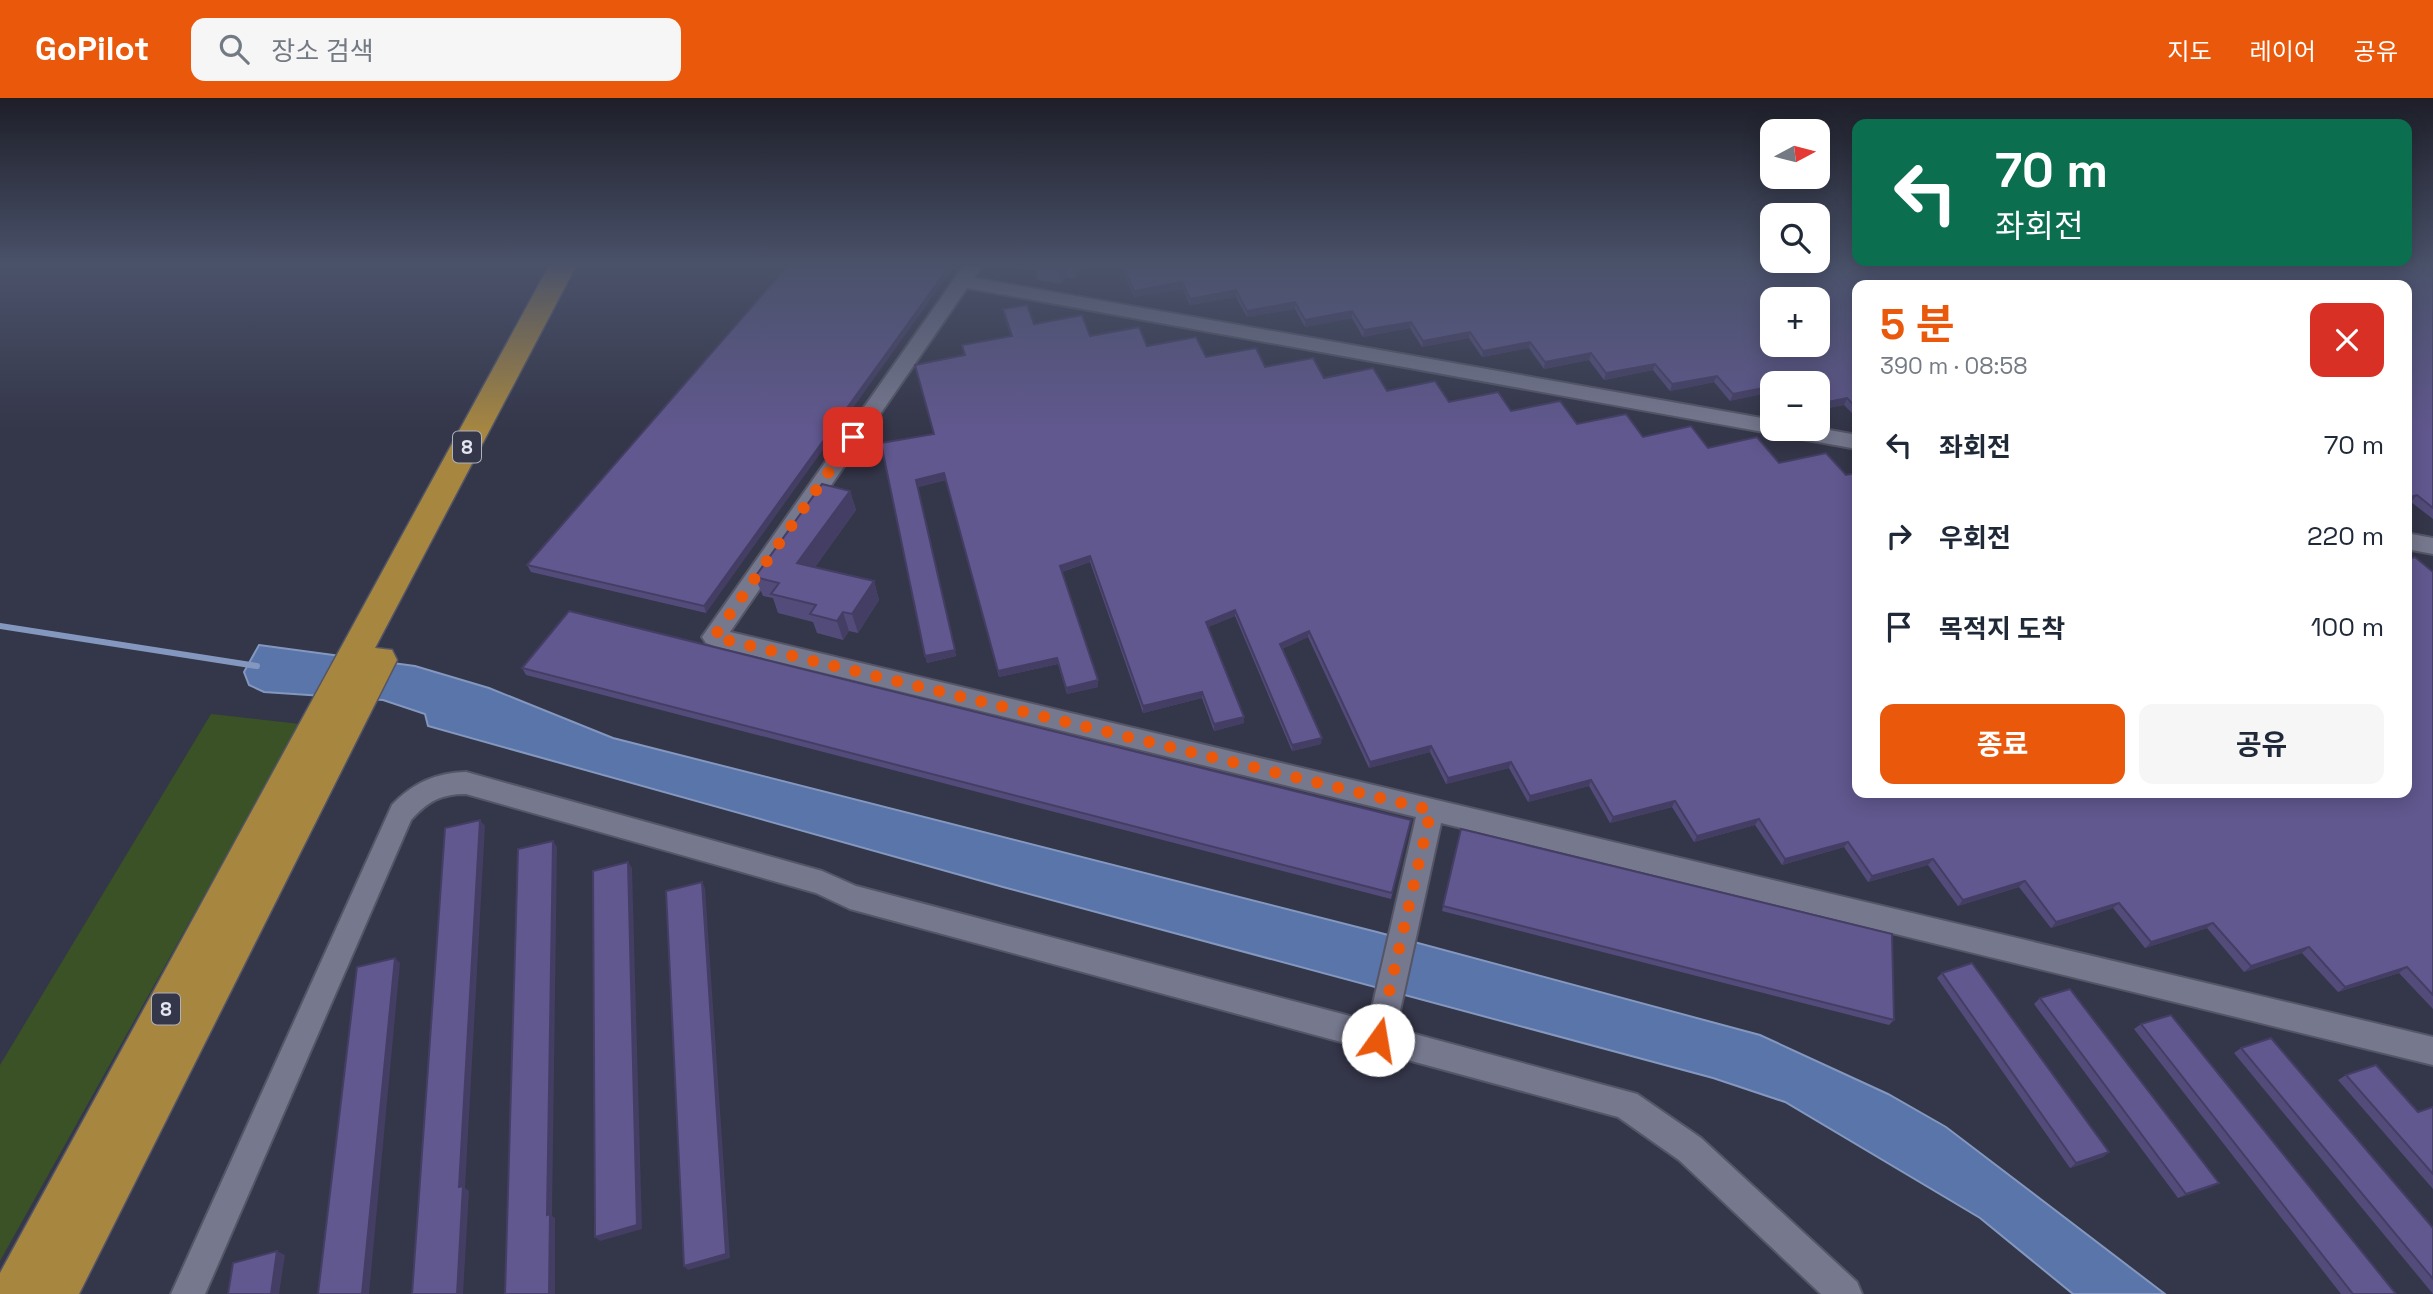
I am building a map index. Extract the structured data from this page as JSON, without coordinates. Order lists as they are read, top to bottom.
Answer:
{
  "streets": {
    "highway": ["8"]
  },
  "north": "right",
  "page": {
    "header": "GoPilot",
    "search": "장소 검색",
    "nav": ["지도", "레이어", "공유"],
    "map_buttons": ["+", "−"],
    "turn": ["70 m", "좌회전"],
    "heading": ["5 분", "390 m · 08:58"],
    "list": [
      {
        "name": "좌회전",
        "value": "70 m"
      },
      {
        "name": "우회전",
        "value": "220 m"
      },
      {
        "name": "목적지 도착",
        "value": "100 m"
      }
    ],
    "buttons": ["종료", "공유"]
  }
}
